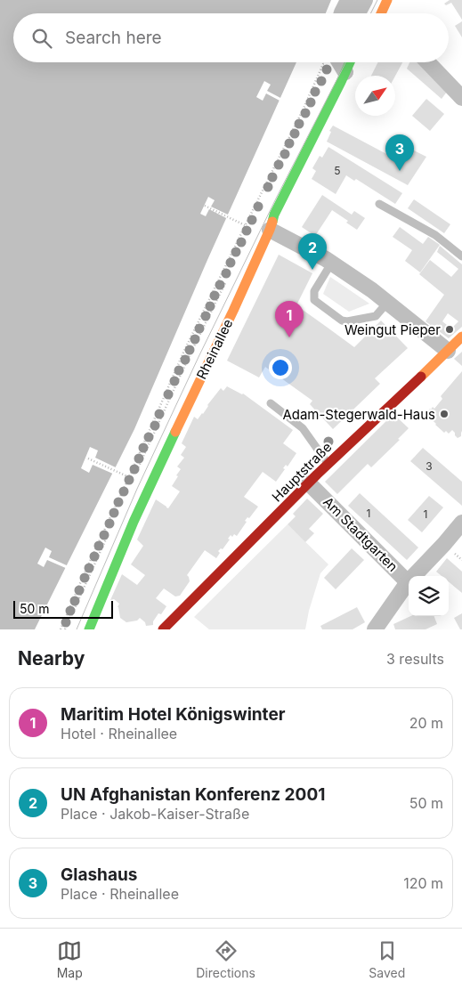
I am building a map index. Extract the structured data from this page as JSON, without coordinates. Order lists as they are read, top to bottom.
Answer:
{
  "streets": {
    "street": ["Rheinallee", "Hauptstraße", "Am Stadtgarten"]
  },
  "crossings": [
    ["Hauptstraße", "Am Stadtgarten"]
  ],
  "places": ["Weingut Pieper", "Adam-Stegerwald-Haus"],
  "house_numbers": [
    "5",
    "3",
    "1",
    "1"
  ],
  "scale_bar": "50 m",
  "north": "top right",
  "page": {
    "search": "Search here",
    "pins": ["3", "2", "1"],
    "scale": "50 m",
    "heading": ["Nearby", "3 results"],
    "list": [
      {
        "mark": "1",
        "name": "Maritim Hotel Königswinter",
        "note": "Hotel · Rheinallee",
        "value": "20 m"
      },
      {
        "mark": "2",
        "name": "UN Afghanistan Konferenz 2001",
        "note": "Place · Jakob-Kaiser-Straße",
        "value": "50 m"
      },
      {
        "mark": "3",
        "name": "Glashaus",
        "note": "Place · Rheinallee",
        "value": "120 m"
      }
    ],
    "nav": ["Map", "Directions", "Saved"]
  }
}
